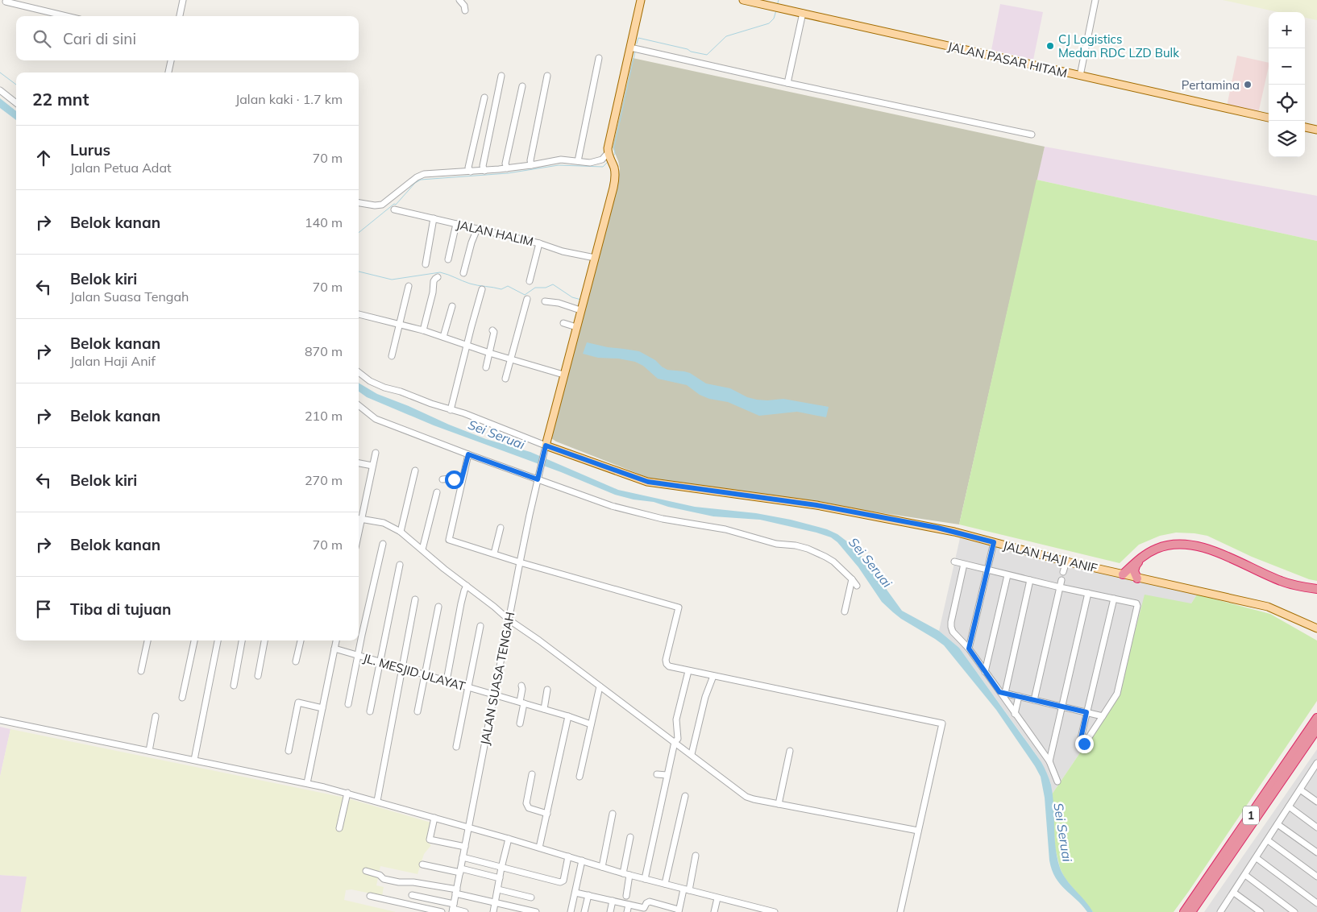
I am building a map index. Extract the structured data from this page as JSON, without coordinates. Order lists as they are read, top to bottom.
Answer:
{
  "streets": {
    "highway": ["1"],
    "main road": ["JALAN PASAR HITAM", "JALAN HAJI ANIF"],
    "street": ["JALAN HALIM", "JL. MESJID ULAYAT", "JALAN SUASA TENGAH"]
  },
  "crossings": [
    ["JALAN HAJI ANIF", "JALAN SUASA TENGAH"],
    ["JL. MESJID ULAYAT", "JALAN SUASA TENGAH"]
  ],
  "water": ["Sei Seruai"],
  "places": ["CJ Logistics Medan RDC LZD Bulk", "Pertamina"],
  "page": {
    "map_buttons": ["+", "−"],
    "search": "Cari di sini",
    "heading": ["22 mnt", "Jalan kaki · 1.7 km"],
    "list": [
      ["Lurus", "Jalan Petua Adat", "70 m"],
      ["Belok kanan", "140 m"],
      ["Belok kiri", "Jalan Suasa Tengah", "70 m"],
      ["Belok kanan", "Jalan Haji Anif", "870 m"],
      ["Belok kanan", "210 m"],
      ["Belok kiri", "270 m"],
      ["Belok kanan", "70 m"],
      "Tiba di tujuan"
    ]
  }
}
